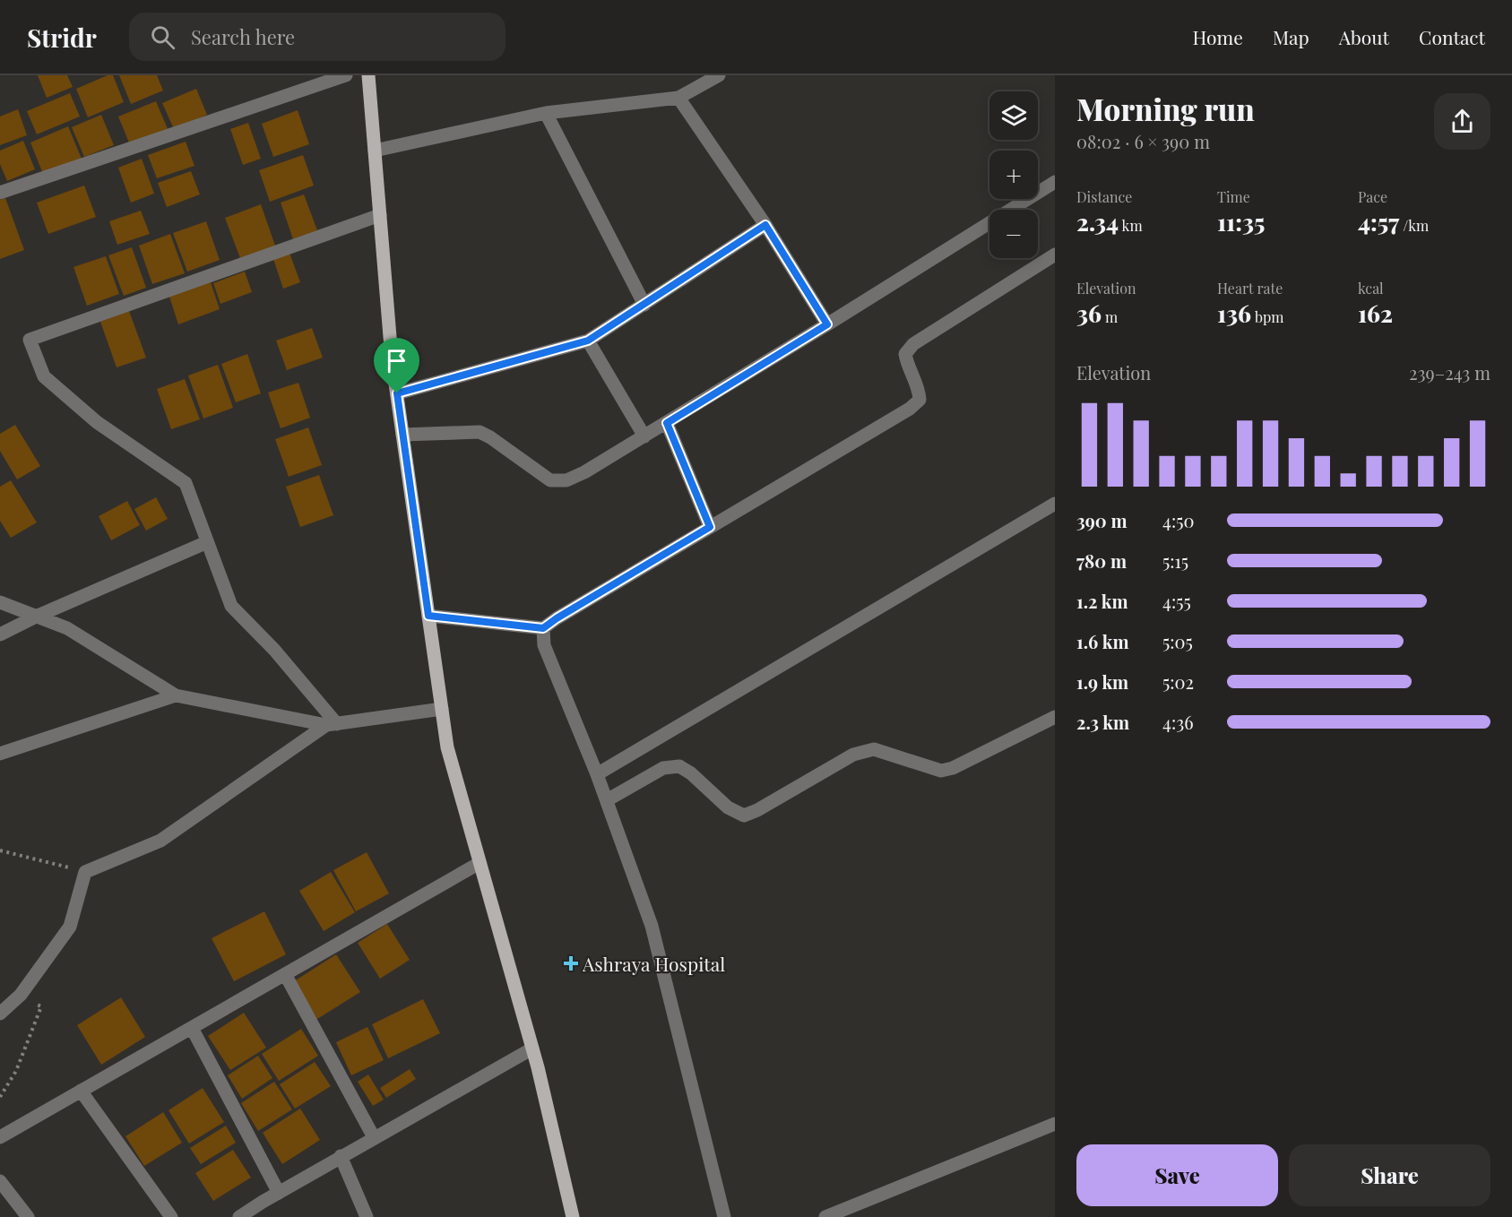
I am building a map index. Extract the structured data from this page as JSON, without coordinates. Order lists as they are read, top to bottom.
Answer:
{
  "places": {
    "health": ["Ashraya Hospital"]
  },
  "page": {
    "header": "Stridr",
    "search": "Search here",
    "nav": [
      "Home",
      "Map",
      "About",
      "Contact"
    ],
    "heading": ["Morning run", "08:02 · 6 × 390 m"],
    "map_buttons": ["+", "−"],
    "stats": [
      ["Distance", "2.34 km"],
      ["Time", "11:35"],
      ["Pace", "4:57 /km"],
      ["Elevation", "36 m"],
      ["Heart rate", "136 bpm"],
      ["kcal", "162"]
    ],
    "chart": ["Elevation", "239–243 m"],
    "list": [
      {
        "name": "390 m",
        "note": "4:50"
      },
      {
        "name": "780 m",
        "note": "5:15"
      },
      {
        "name": "1.2 km",
        "note": "4:55"
      },
      {
        "name": "1.6 km",
        "note": "5:05"
      },
      {
        "name": "1.9 km",
        "note": "5:02"
      },
      {
        "name": "2.3 km",
        "note": "4:36"
      }
    ],
    "buttons": ["Save", "Share"]
  }
}
